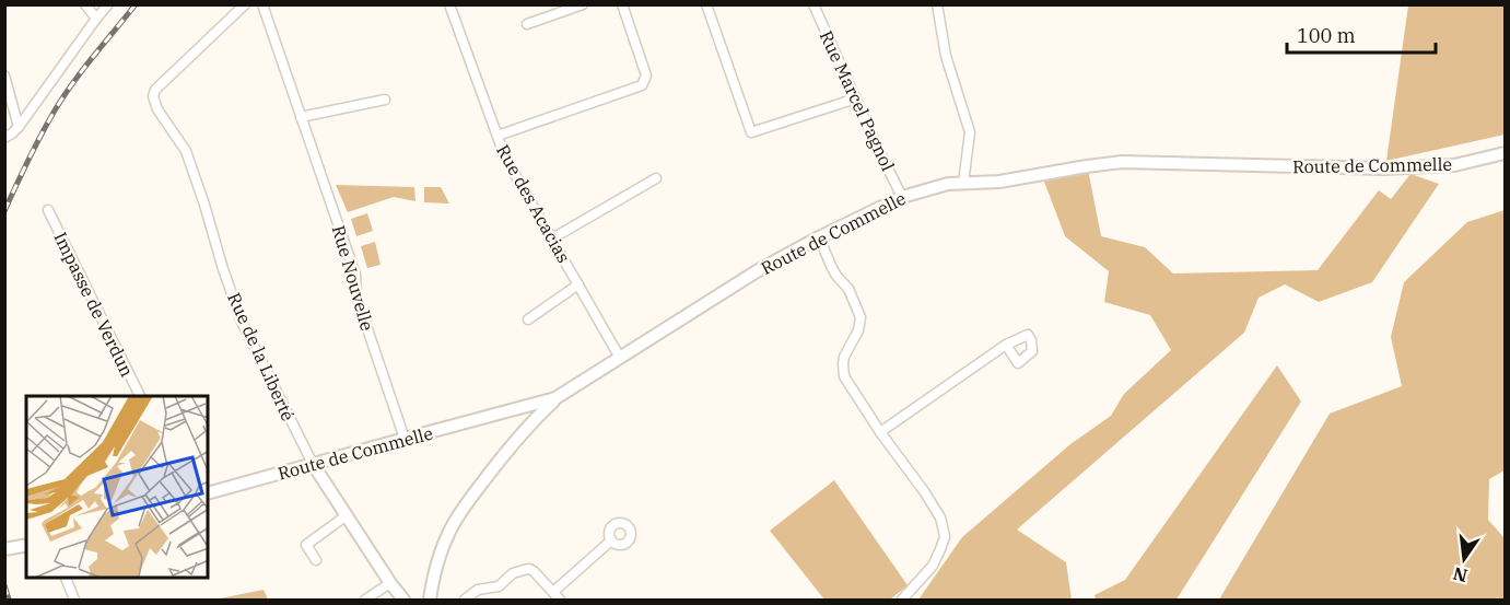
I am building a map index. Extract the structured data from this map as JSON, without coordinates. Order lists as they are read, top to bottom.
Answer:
{
  "streets": {
    "street": [
      "Rue Marcel Pagnol",
      "Route de Commelle",
      "Rue des Acacias",
      "Rue Nouvelle",
      "Impasse de Verdun",
      "Rue de la Liberté"
    ]
  },
  "crossings": [
    ["Rue Marcel Pagnol", "Route de Commelle"],
    ["Route de Commelle", "Rue des Acacias"],
    ["Route de Commelle", "Rue Nouvelle"],
    ["Route de Commelle", "Rue de la Liberté"]
  ],
  "scale_bar": "100 m",
  "north": "bottom"
}
